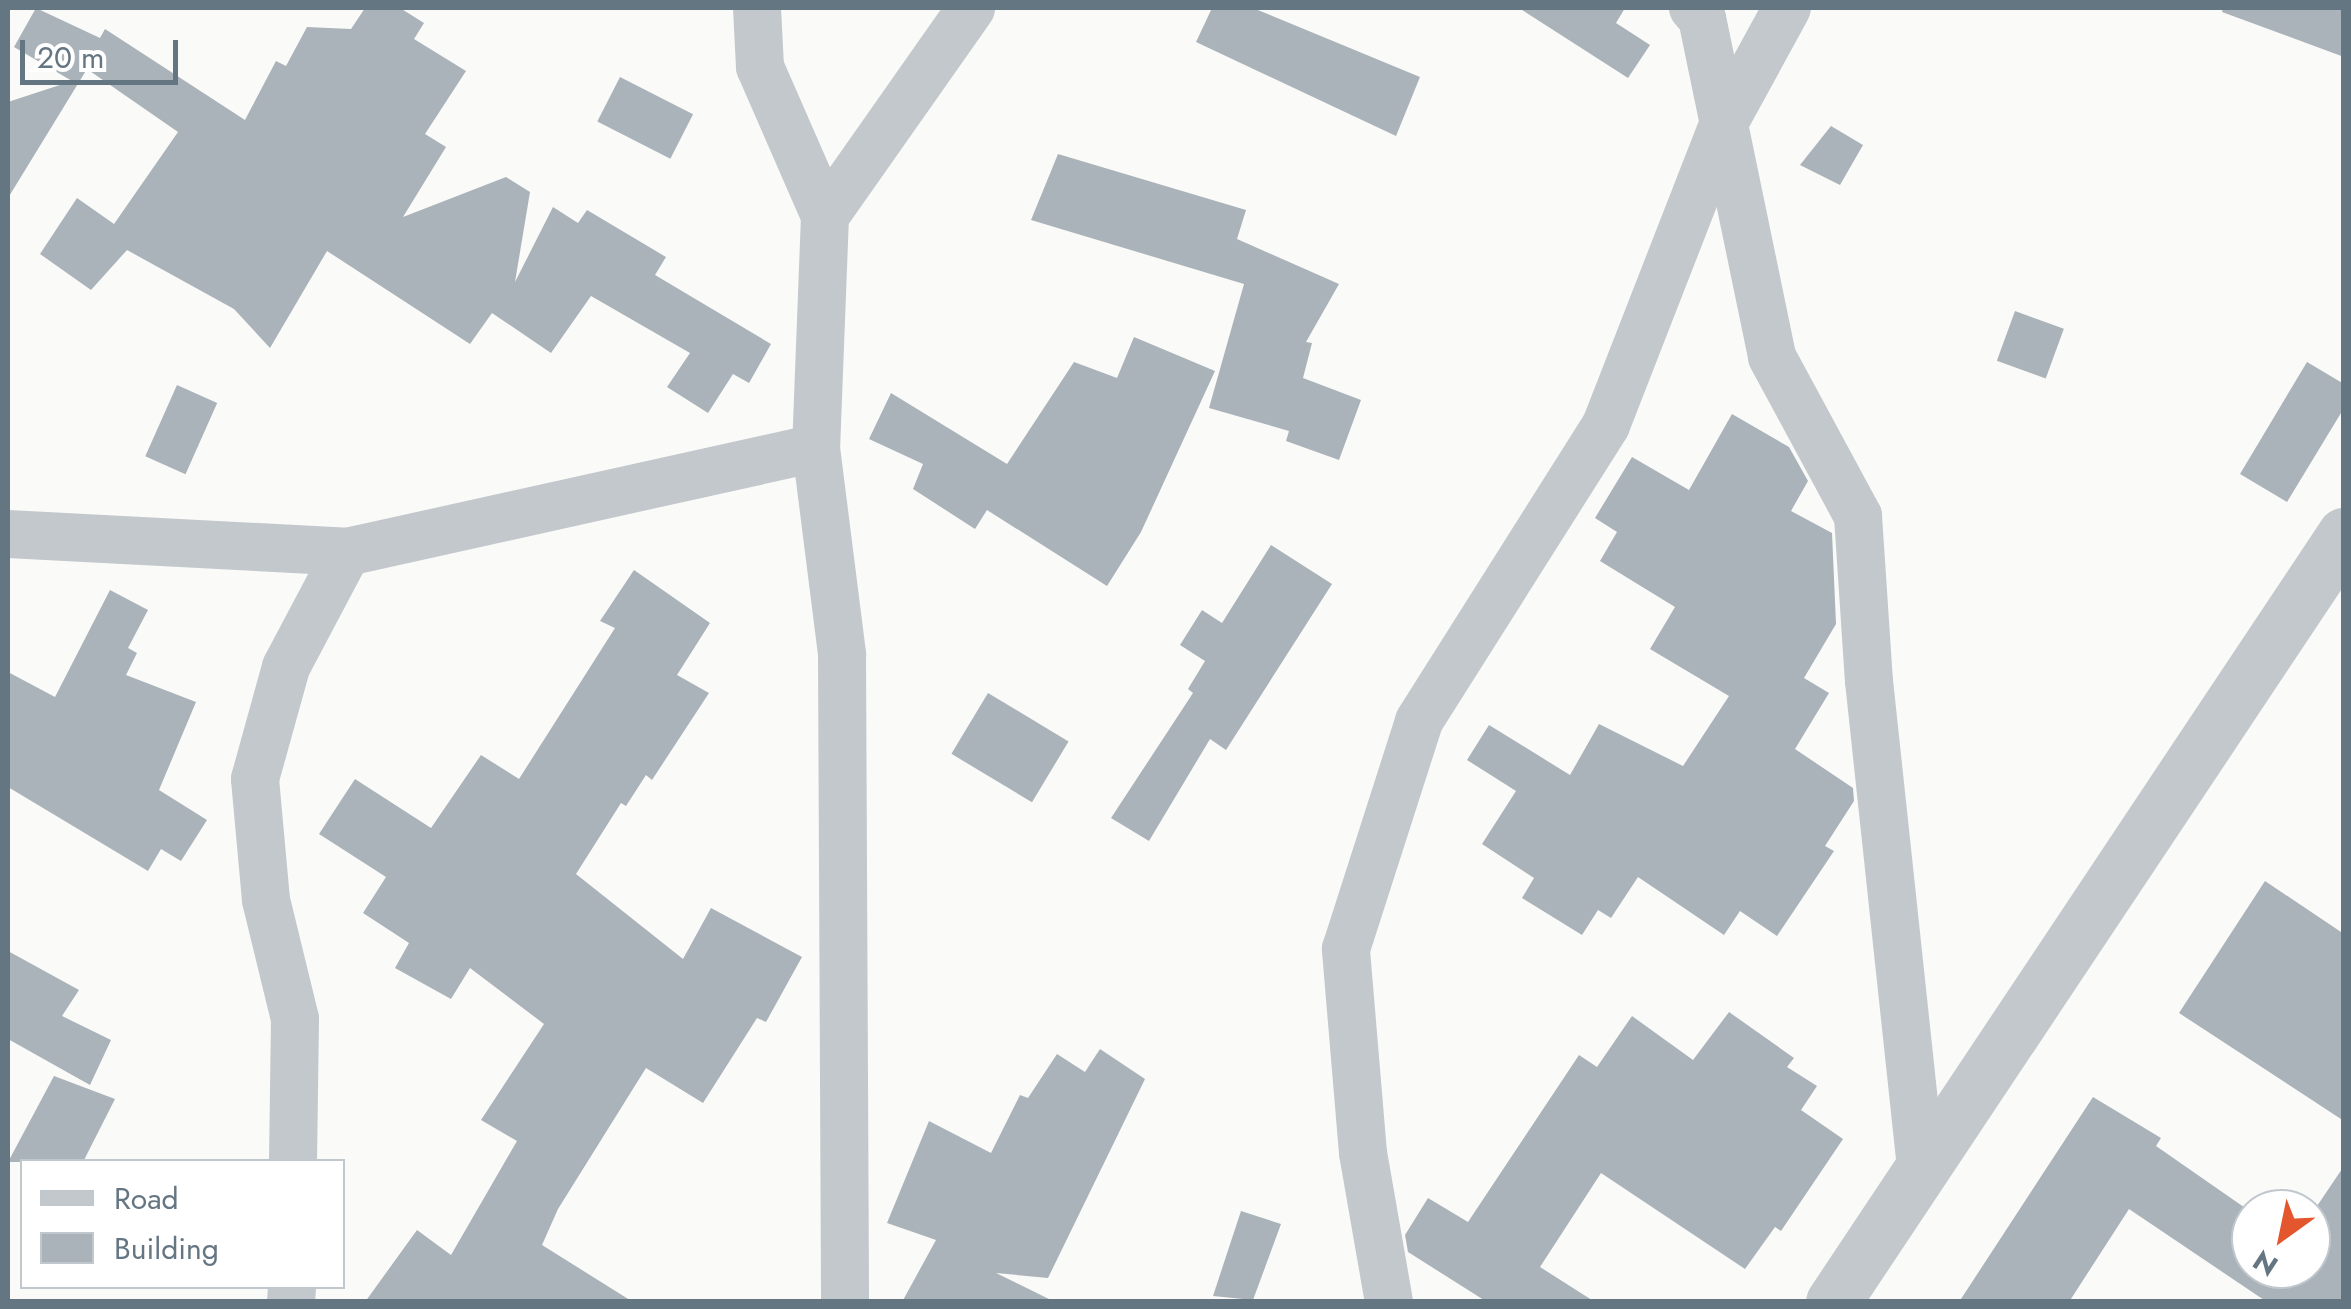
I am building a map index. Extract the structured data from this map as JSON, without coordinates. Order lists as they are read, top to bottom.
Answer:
{
  "legend": ["Road", "Building"],
  "scale_bar": "20 m",
  "north": "bottom left"
}
